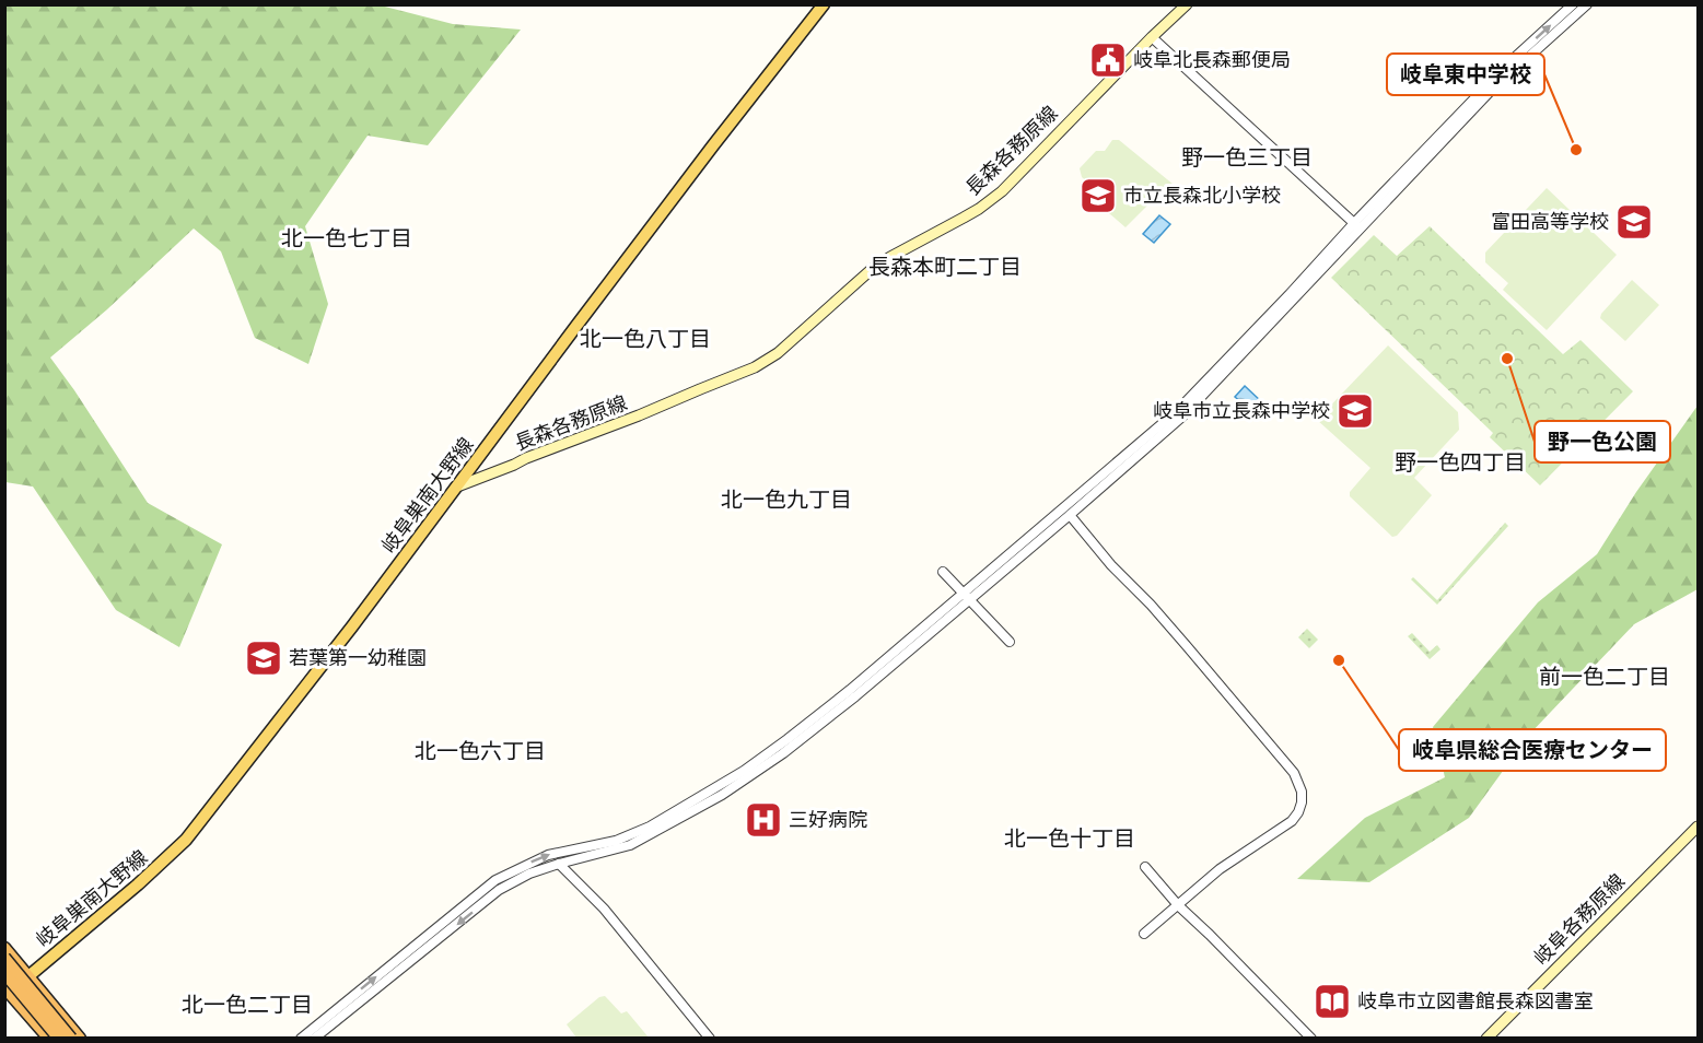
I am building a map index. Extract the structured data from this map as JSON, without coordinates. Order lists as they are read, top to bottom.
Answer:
{
  "streets": {
    "main road": ["長森各務原線", "岐阜巣南大野線", "岐阜各務原線"]
  },
  "crossings": [
    ["長森各務原線", "岐阜巣南大野線"]
  ],
  "districts": [
    "野一色三丁目",
    "北一色七丁目",
    "長森本町二丁目",
    "北一色八丁目",
    "野一色四丁目",
    "北一色九丁目",
    "前一色二丁目",
    "北一色六丁目",
    "北一色十丁目",
    "北一色二丁目"
  ],
  "places": {
    "public building": ["岐阜北長森郵便局"],
    "other": ["岐阜東中学校", "野一色公園", "岐阜県総合医療センター"],
    "school or university": [
      "市立長森北小学校",
      "富田高等学校",
      "岐阜市立長森中学校",
      "若葉第一幼稚園"
    ],
    "hospital": ["三好病院"],
    "library": ["岐阜市立図書館長森図書室"]
  }
}
